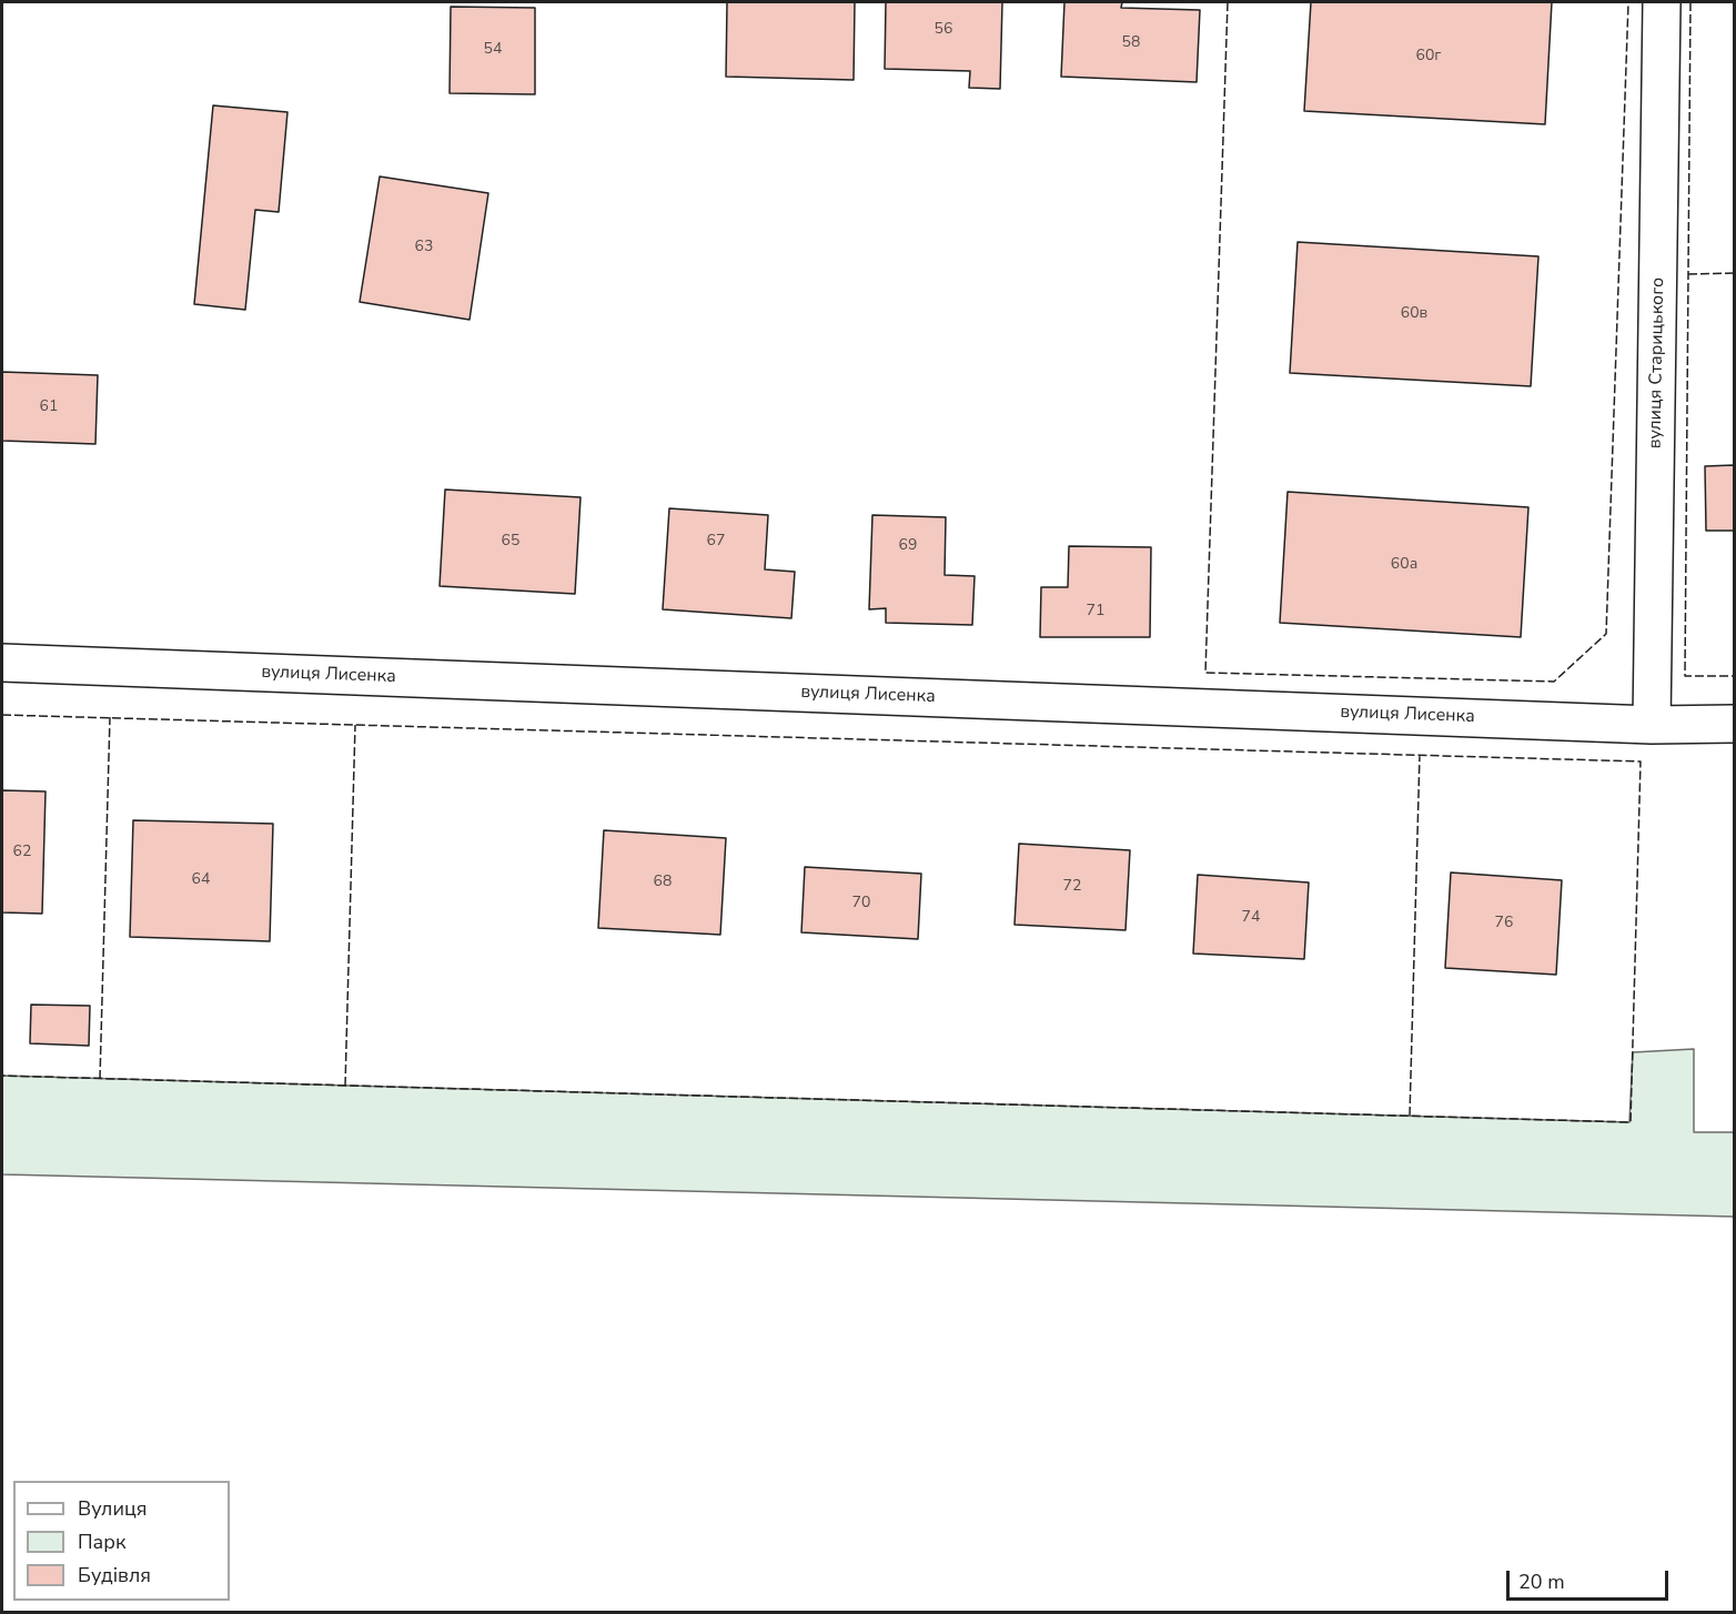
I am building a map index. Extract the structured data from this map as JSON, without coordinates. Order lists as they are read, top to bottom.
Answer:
{
  "streets": {
    "street": ["вулиця Старицького", "вулиця Лисенка"]
  },
  "crossings": [
    ["вулиця Старицького", "вулиця Лисенка"]
  ],
  "house_numbers": [
    "56",
    "58",
    "54",
    "60г",
    "63",
    "60в",
    "61",
    "65",
    "67",
    "69",
    "60а",
    "71",
    "62",
    "64",
    "68",
    "72",
    "70",
    "74",
    "76"
  ],
  "legend": ["Вулиця", "Парк", "Будівля"],
  "scale_bar": "20 m"
}
